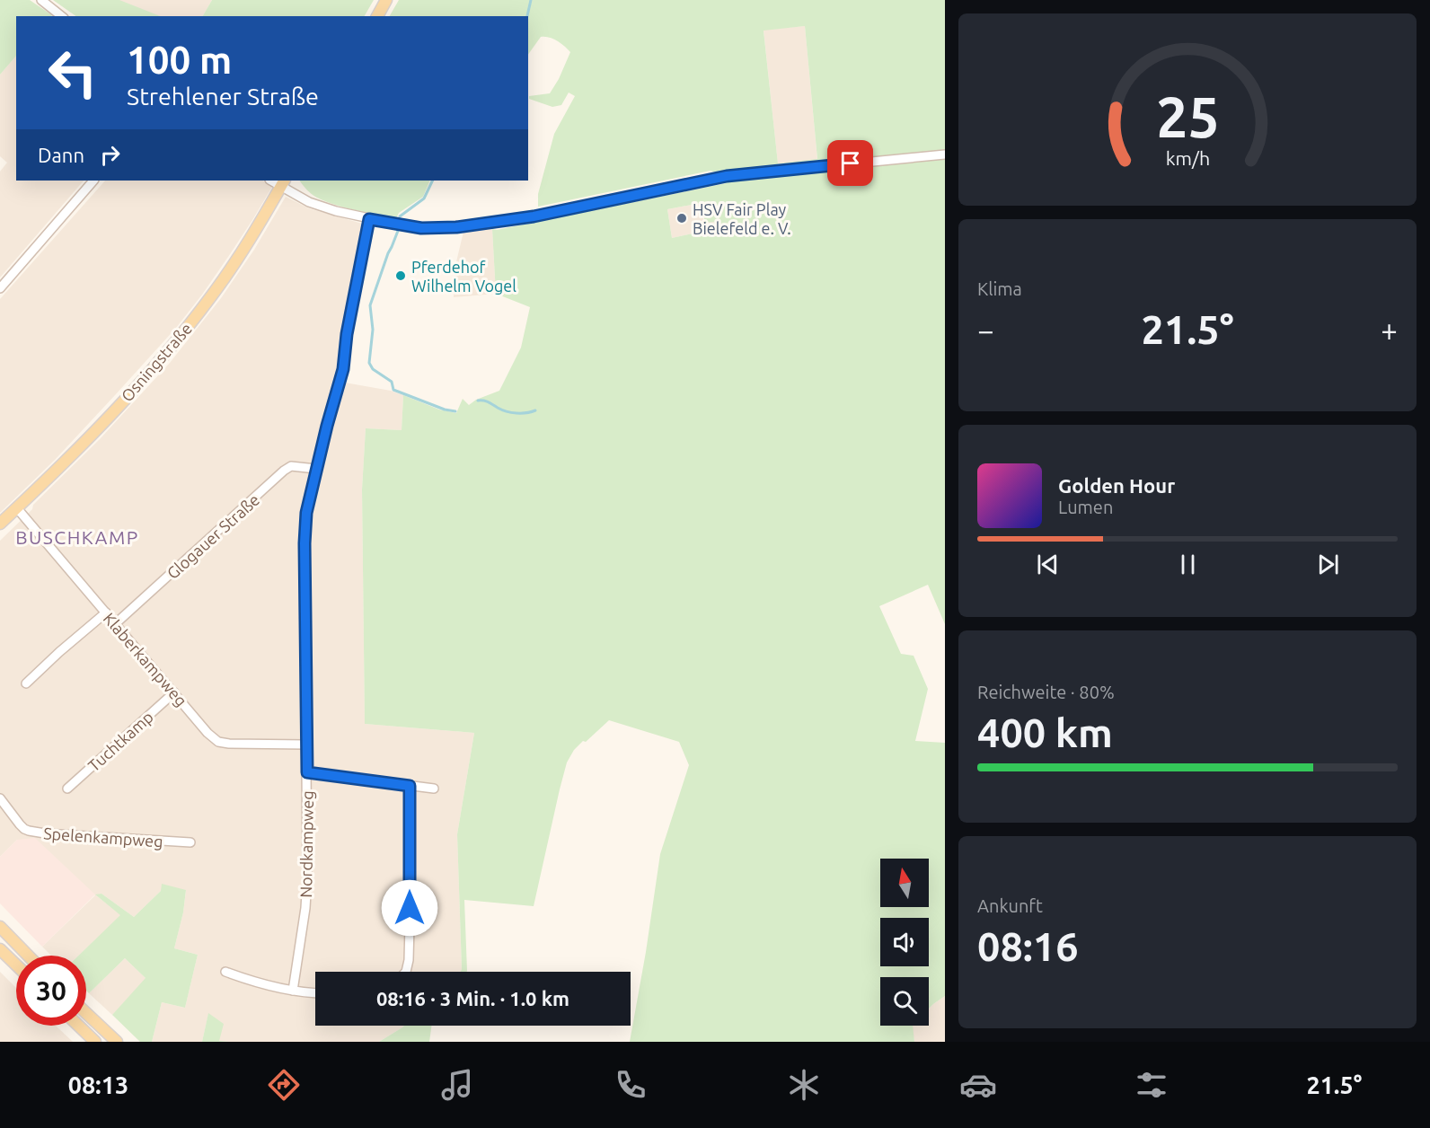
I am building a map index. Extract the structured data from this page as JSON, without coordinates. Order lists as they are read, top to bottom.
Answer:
{
  "streets": {
    "main road": ["Osningstraße"],
    "street": [
      "Glogauer Straße",
      "Klaberkampweg",
      "Tuchtkamp",
      "Spelenkampweg",
      "Nordkampweg"
    ]
  },
  "crossings": [
    ["Osningstraße", "Klaberkampweg"],
    ["Glogauer Straße", "Klaberkampweg"],
    ["Glogauer Straße", "Nordkampweg"],
    ["Klaberkampweg", "Tuchtkamp"],
    ["Klaberkampweg", "Nordkampweg"]
  ],
  "districts": ["BUSCHKAMP"],
  "places": ["HSV Fair Play Bielefeld e. V.", "Pferdehof Wilhelm Vogel"],
  "north": "top",
  "page": {
    "turn": ["100 m", "Strehlener Straße"],
    "then": "Dann",
    "tile": [
      "Klima",
      ["Reichweite · 80%", "400 km"],
      ["Ankunft", "08:16"]
    ],
    "heat": ["−", "21.5°", "+"],
    "song": ["Golden Hour", "Lumen"],
    "limit": "30",
    "trip": "08:16 · 3 Min. · 1.0 km",
    "tabs": ["08:13", "21.5°"],
    "gauge": ["25", "km/h"]
  }
}
